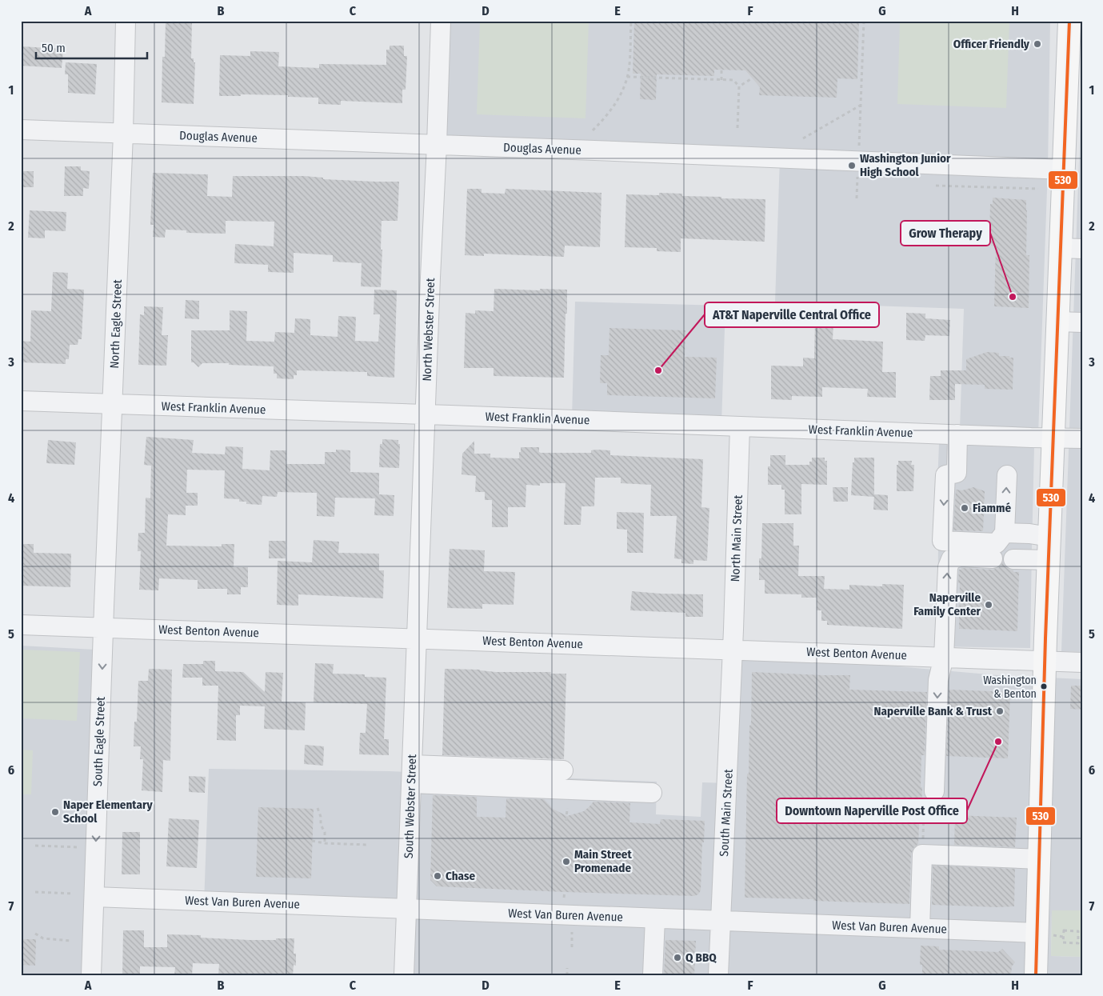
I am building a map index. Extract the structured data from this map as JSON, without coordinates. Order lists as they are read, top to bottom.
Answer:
{
  "streets": {
    "street": [
      "Douglas Avenue",
      "North Eagle Street",
      "North Webster Street",
      "West Franklin Avenue",
      "North Main Street",
      "West Benton Avenue",
      "South Eagle Street",
      "South Webster Street",
      "South Main Street",
      "West Van Buren Avenue"
    ]
  },
  "crossings": [
    ["Douglas Avenue", "North Eagle Street"],
    ["Douglas Avenue", "North Webster Street"],
    ["North Eagle Street", "West Franklin Avenue"],
    ["North Eagle Street", "West Benton Avenue"],
    ["North Eagle Street", "South Eagle Street"],
    ["North Webster Street", "West Franklin Avenue"],
    ["North Webster Street", "West Benton Avenue"],
    ["North Webster Street", "South Webster Street"],
    ["West Franklin Avenue", "North Main Street"],
    ["North Main Street", "West Benton Avenue"],
    ["North Main Street", "South Main Street"],
    ["West Benton Avenue", "South Eagle Street"],
    ["West Benton Avenue", "South Webster Street"],
    ["West Benton Avenue", "South Main Street"],
    ["South Eagle Street", "West Van Buren Avenue"],
    ["South Webster Street", "West Van Buren Avenue"],
    ["South Main Street", "West Van Buren Avenue"]
  ],
  "one_way": ["South Eagle Street"],
  "places": [
    "Officer Friendly",
    "Washington Junior High School",
    "Grow Therapy",
    "AT&T Naperville Central Office",
    "Fiammé",
    "Naperville Family Center",
    "Washington & Benton",
    "Naperville Bank & Trust",
    "Downtown Naperville Post Office",
    "Naper Elementary School",
    "Main Street Promenade",
    "Chase",
    "Q BBQ"
  ],
  "lines": ["transit line 530"],
  "scale_bar": "50 m",
  "grid": {
    "columns": [
      "A",
      "B",
      "C",
      "D",
      "E",
      "F",
      "G",
      "H"
    ],
    "rows": [
      "1",
      "2",
      "3",
      "4",
      "5",
      "6",
      "7"
    ]
  }
}
